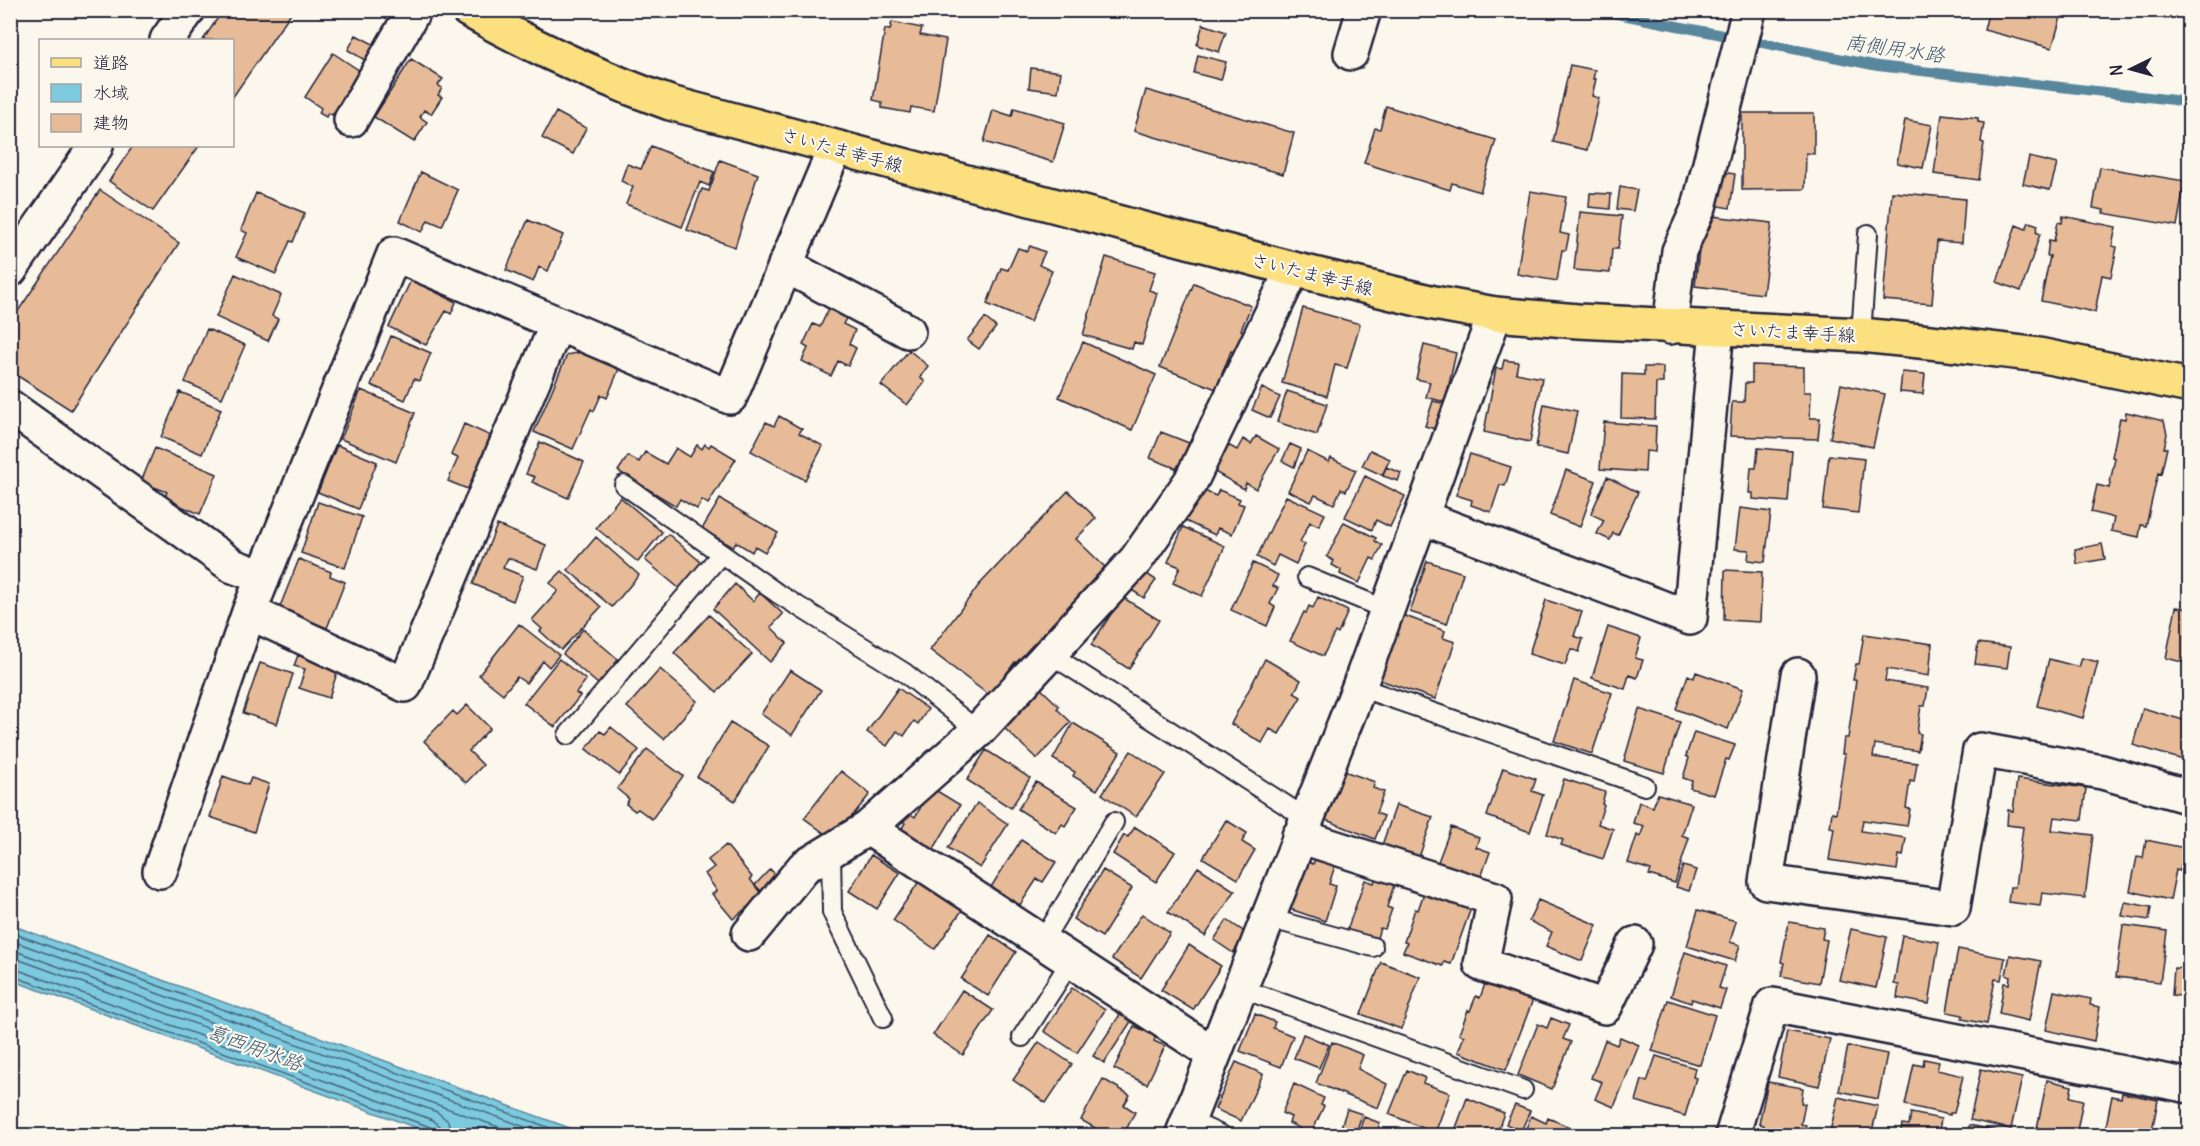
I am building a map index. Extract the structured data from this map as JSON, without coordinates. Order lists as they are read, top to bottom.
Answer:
{
  "streets": {
    "main road": ["さいたま幸手線"]
  },
  "water": ["南側用水路", "葛西用水路"],
  "legend": ["道路", "水域", "建物"],
  "north": "left"
}
